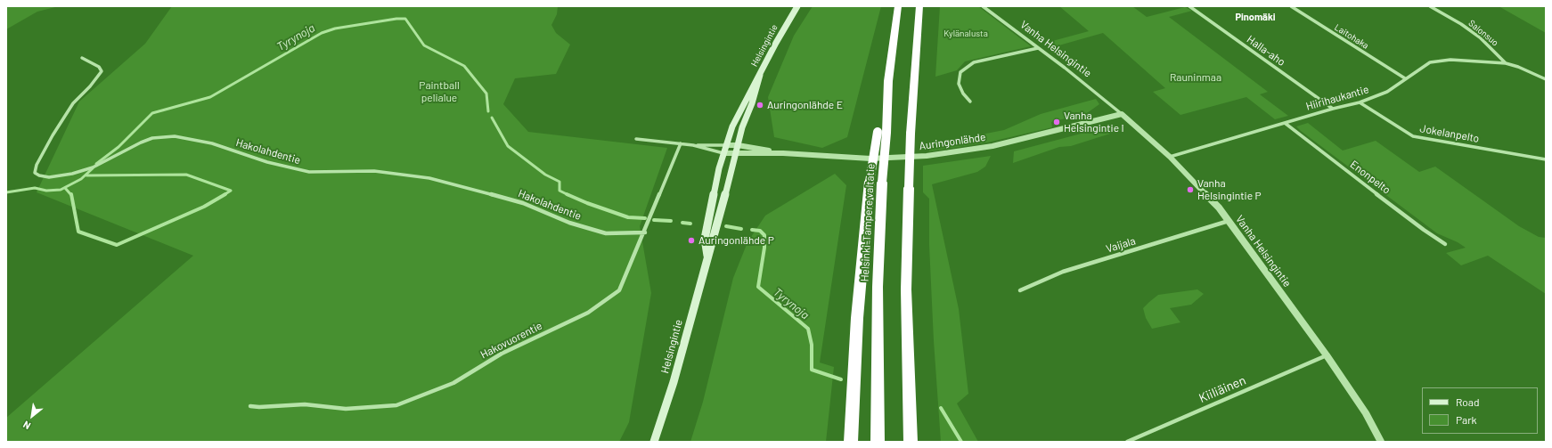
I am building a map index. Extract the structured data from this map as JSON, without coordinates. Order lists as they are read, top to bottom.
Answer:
{
  "streets": {
    "highway": ["Helsinki-Tampere valtatie"],
    "main road": ["Helsingintie"],
    "street": [
      "Salonsuo",
      "Laitohaka",
      "Vanha Helsingintie",
      "Halla-aho",
      "Hiirihaukantie",
      "Jokelanpelto",
      "Auringonlähde",
      "Hakolahdentie",
      "Enonpelto",
      "Vaijala",
      "Hakovuorentie",
      "Kiiliäinen"
    ]
  },
  "crossings": [
    ["Salonsuo", "Hiirihaukantie"],
    ["Laitohaka", "Hiirihaukantie"],
    ["Helsingintie", "Auringonlähde"],
    ["Vanha Helsingintie", "Hiirihaukantie"],
    ["Vanha Helsingintie", "Auringonlähde"],
    ["Vanha Helsingintie", "Vaijala"],
    ["Vanha Helsingintie", "Kiiliäinen"],
    ["Halla-aho", "Hiirihaukantie"],
    ["Hiirihaukantie", "Jokelanpelto"],
    ["Hiirihaukantie", "Enonpelto"],
    ["Hakolahdentie", "Hakovuorentie"]
  ],
  "districts": ["Pinomäki"],
  "water": ["Tyrynoja"],
  "parks": ["Kylänalusta", "Rauninmaa", "Paintball pelialue"],
  "places": [
    "Auringonlähde E",
    "Vanha Helsingintie I",
    "Vanha Helsingintie P",
    "Auringonlähde P"
  ],
  "legend": ["Road", "Park"],
  "north": "bottom left"
}
